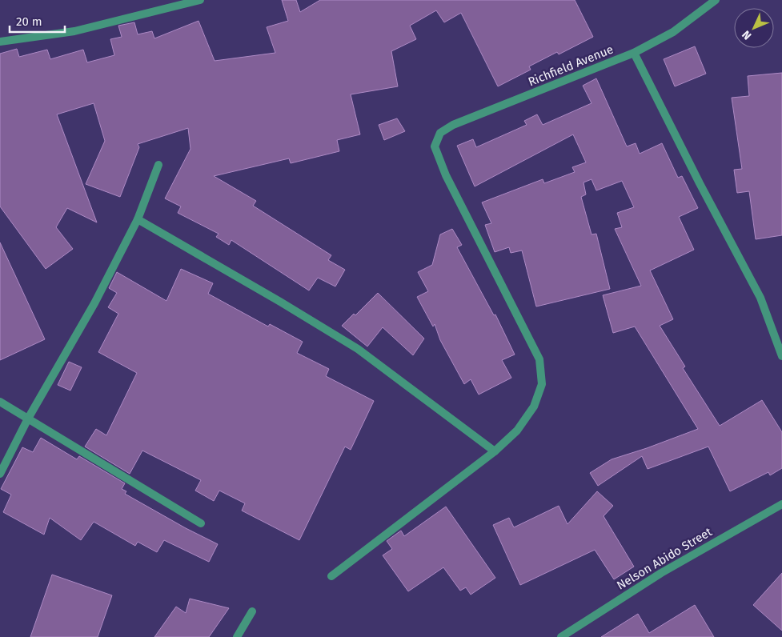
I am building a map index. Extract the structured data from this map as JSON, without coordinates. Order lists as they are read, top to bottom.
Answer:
{
  "streets": {
    "street": ["Richfield Avenue", "Nelson Abido Street"]
  },
  "scale_bar": "20 m",
  "north": "bottom left"
}
